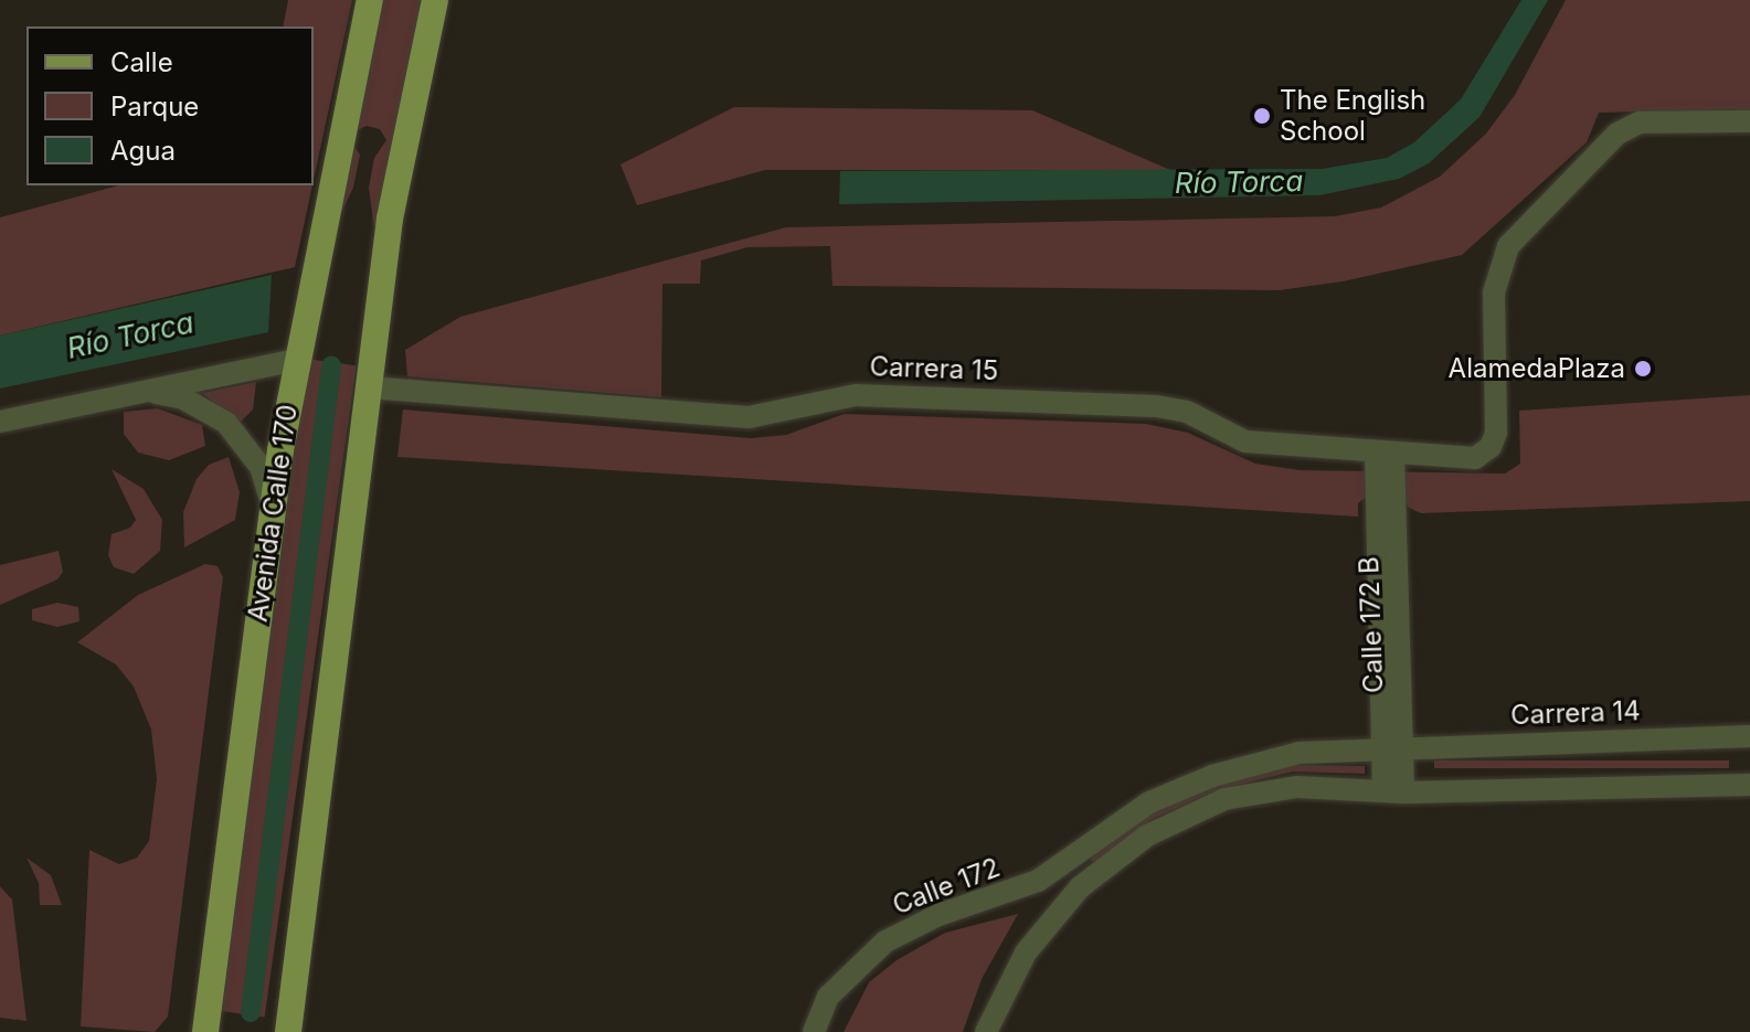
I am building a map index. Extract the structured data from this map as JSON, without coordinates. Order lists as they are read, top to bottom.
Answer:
{
  "streets": {
    "main road": ["Avenida Calle 170"],
    "street": [
      "Carrera 15",
      "Calle 172 B",
      "Carrera 14",
      "Calle 172"
    ]
  },
  "crossings": [
    ["Carrera 15", "Calle 172 B"],
    ["Calle 172 B", "Carrera 14"],
    ["Carrera 14", "Calle 172"]
  ],
  "water": ["Río Torca"],
  "places": ["The English School", "AlamedaPlaza"],
  "legend": ["Calle", "Parque", "Agua"]
}
